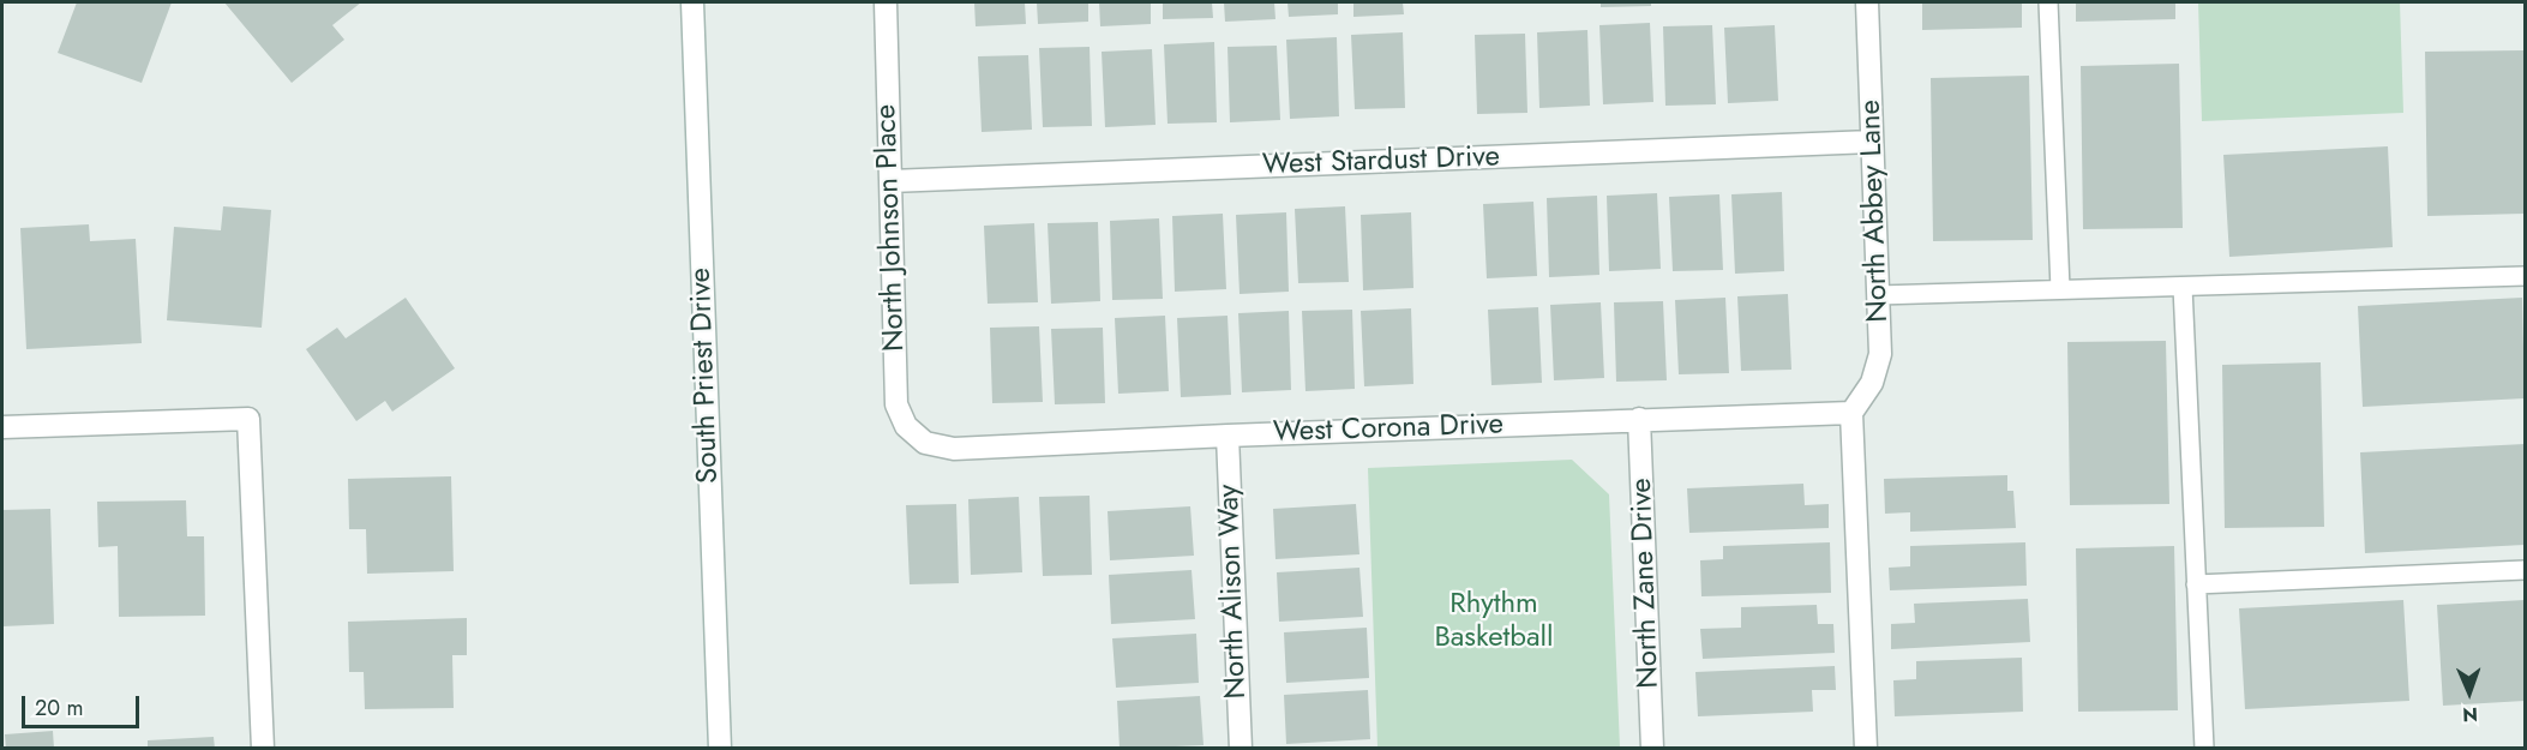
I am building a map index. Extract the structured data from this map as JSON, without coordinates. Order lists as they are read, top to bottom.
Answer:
{
  "streets": {
    "street": [
      "West Stardust Drive",
      "North Abbey Lane",
      "North Johnson Place",
      "South Priest Drive",
      "West Corona Drive",
      "North Zane Drive",
      "North Alison Way"
    ]
  },
  "crossings": [
    ["West Stardust Drive", "North Abbey Lane"],
    ["West Stardust Drive", "North Johnson Place"],
    ["North Abbey Lane", "West Corona Drive"],
    ["North Johnson Place", "West Corona Drive"],
    ["West Corona Drive", "North Zane Drive"],
    ["West Corona Drive", "North Alison Way"]
  ],
  "parks": ["Rhythm Basketball"],
  "scale_bar": "20 m",
  "north": "bottom"
}
